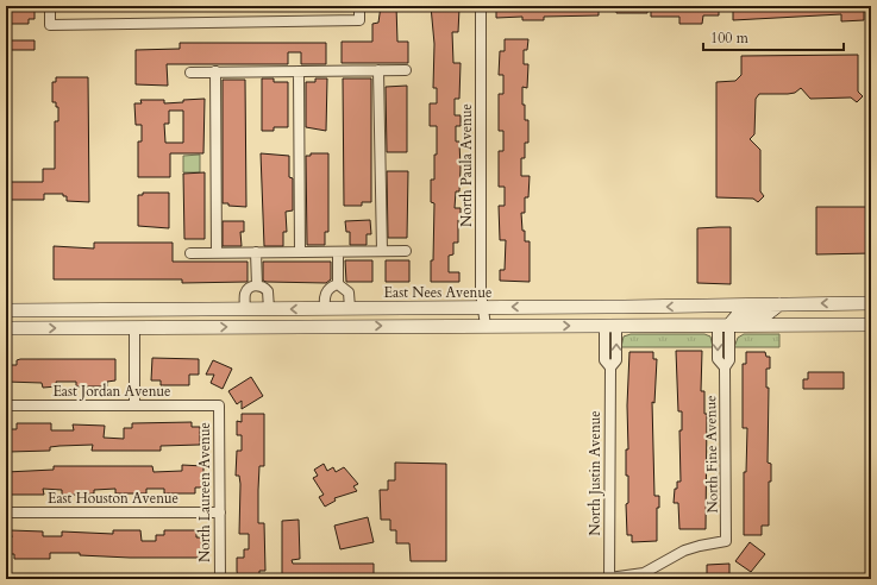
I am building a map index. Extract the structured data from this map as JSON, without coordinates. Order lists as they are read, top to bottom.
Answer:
{
  "streets": {
    "main road": ["East Nees Avenue"],
    "street": [
      "North Paula Avenue",
      "East Jordan Avenue",
      "North Fine Avenue",
      "North Justin Avenue",
      "North Laureen Avenue",
      "East Houston Avenue"
    ]
  },
  "crossings": [
    ["North Paula Avenue", "East Nees Avenue"],
    ["East Jordan Avenue", "North Laureen Avenue"],
    ["North Fine Avenue", "North Justin Avenue"],
    ["North Laureen Avenue", "East Houston Avenue"]
  ],
  "one_way": ["North Justin Avenue"],
  "scale_bar": "100 m"
}
